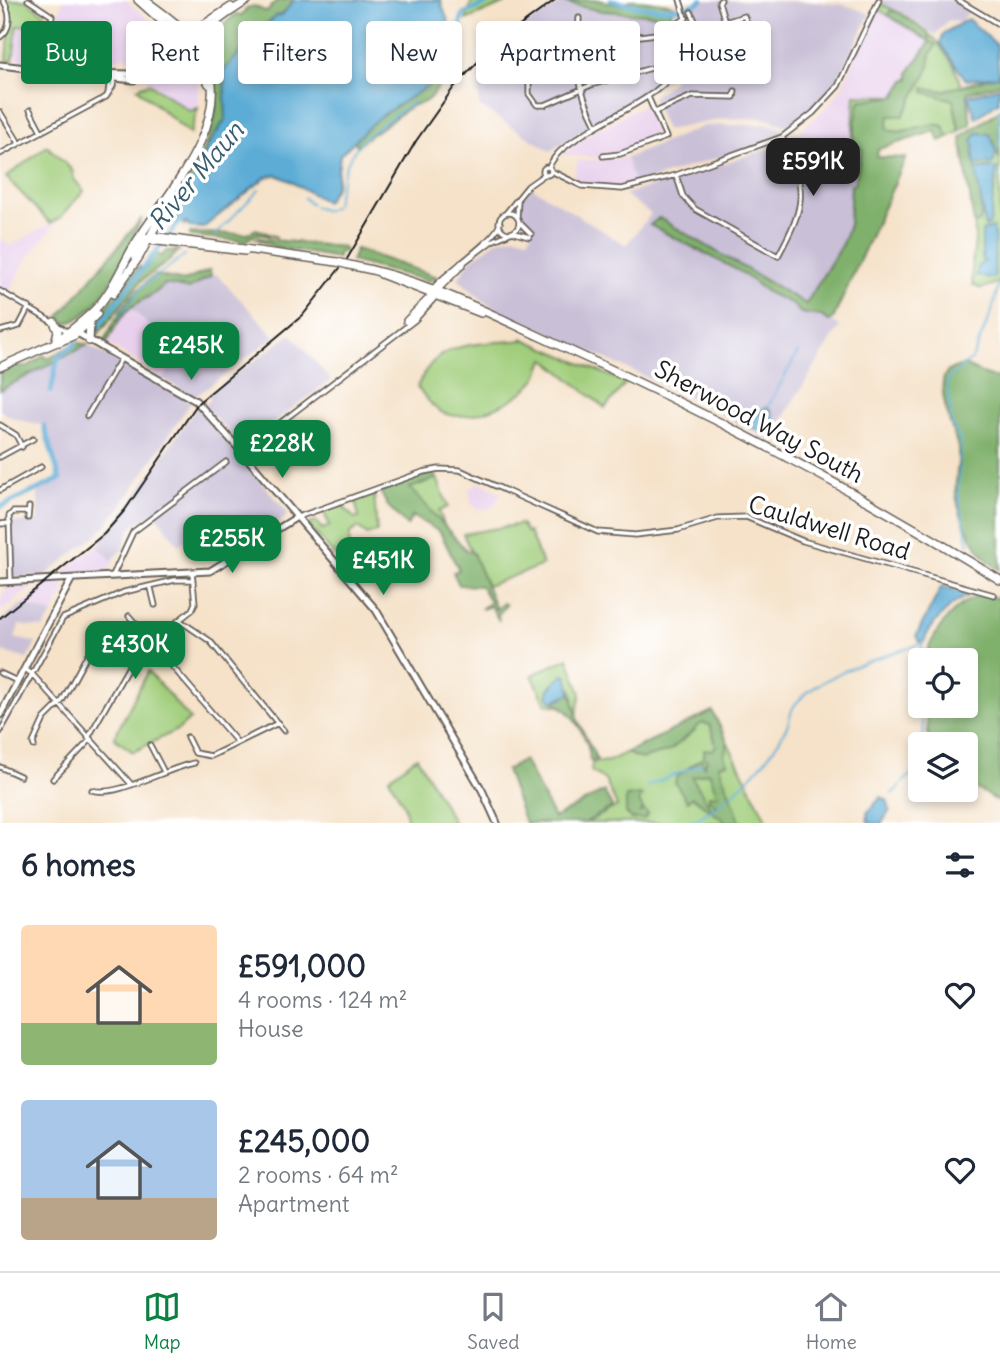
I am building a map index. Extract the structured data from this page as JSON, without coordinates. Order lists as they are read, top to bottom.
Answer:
{
  "streets": {
    "highway": ["Sherwood Way South"],
    "street": ["Cauldwell Road"]
  },
  "water": ["River Maun"],
  "page": {
    "chip": [
      "Buy",
      "Rent",
      "Filters",
      "New",
      "Apartment",
      "House"
    ],
    "price": [
      "£591K",
      "£245K",
      "£228K",
      "£255K",
      "£451K",
      "£430K"
    ],
    "heading": "6 homes",
    "list": [
      {
        "name": "£591,000",
        "note": "4 rooms · 124 m² · House"
      },
      {
        "name": "£245,000",
        "note": "2 rooms · 64 m² · Apartment"
      }
    ],
    "tabs": ["Map", "Saved", "Home"]
  }
}
